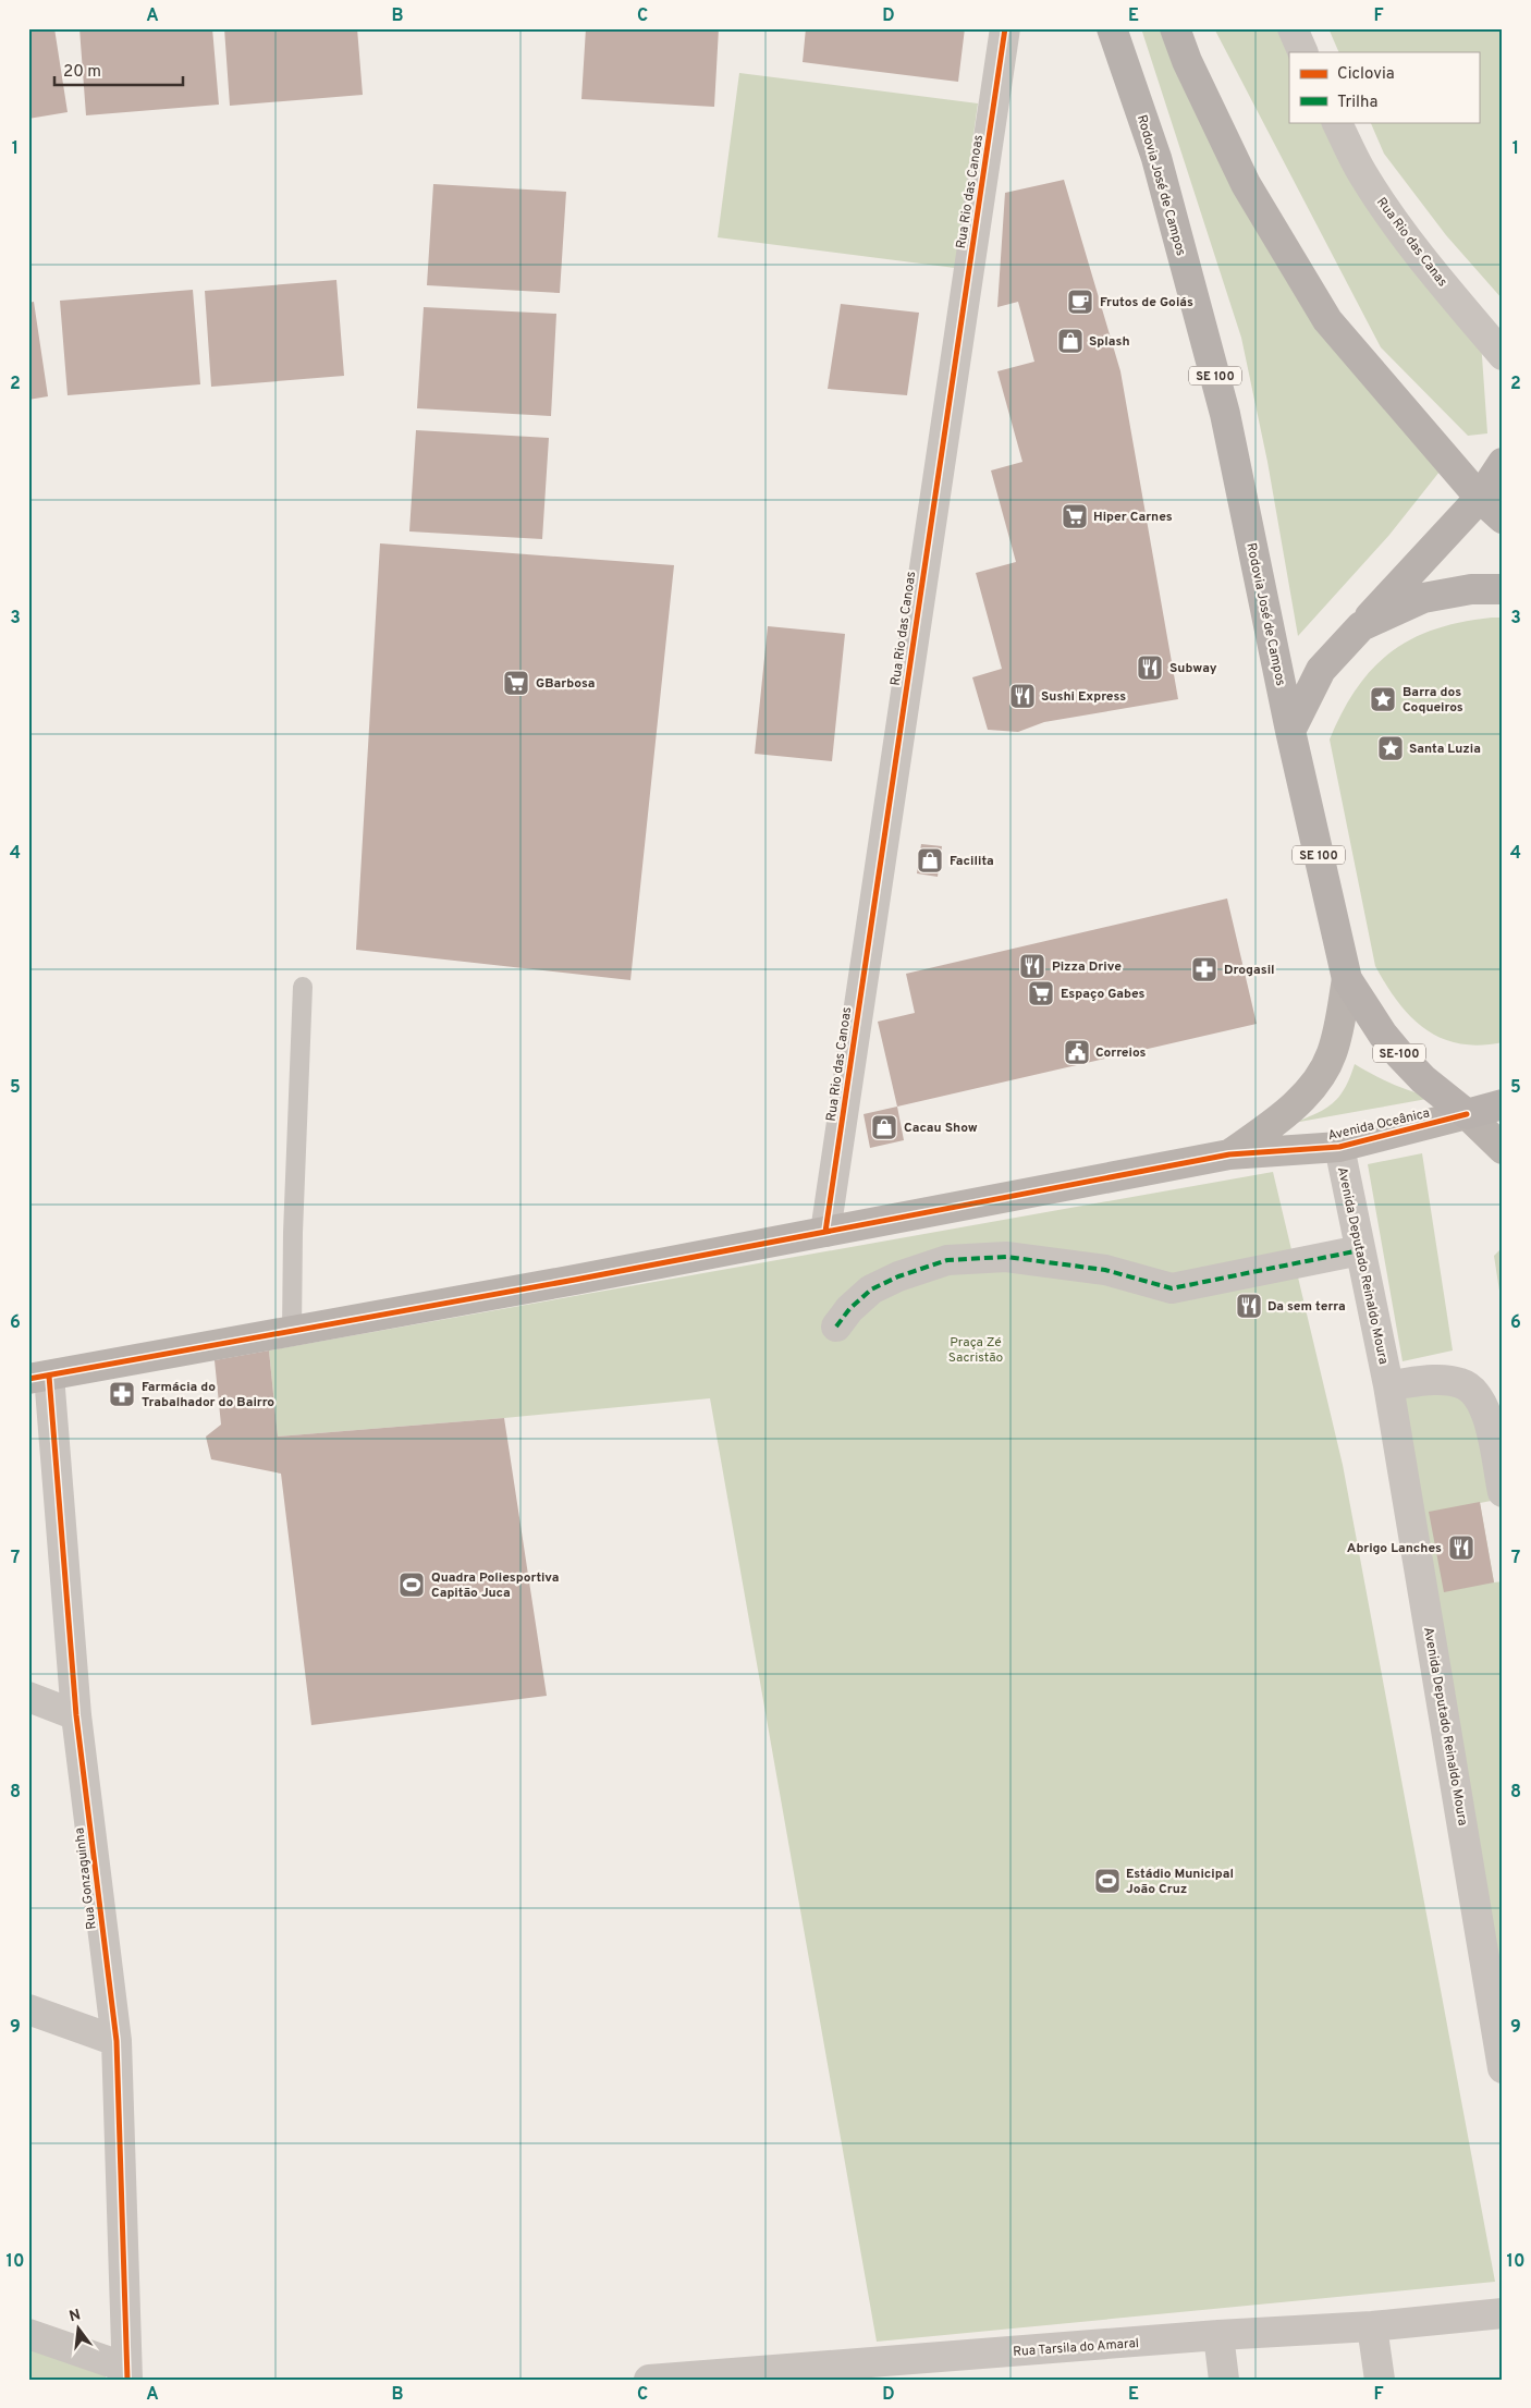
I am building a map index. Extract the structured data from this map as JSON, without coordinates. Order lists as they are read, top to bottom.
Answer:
{
  "streets": {
    "main road": ["Rodovia José de Campos", "SE 100", "SE-100"],
    "street": [
      "Rua Rio das Canoas",
      "Rua Rio das Canas",
      "Avenida Oceânica",
      "Avenida Deputado Reinaldo Moura",
      "Rua Gonzaguinha",
      "Rua Tarsila do Amaral"
    ]
  },
  "crossings": [
    ["Rodovia José de Campos", "Avenida Oceânica"],
    ["Rua Rio das Canoas", "Avenida Oceânica"],
    ["Avenida Oceânica", "Avenida Deputado Reinaldo Moura"],
    ["Avenida Oceânica", "Rua Gonzaguinha"]
  ],
  "parks": ["Praça Zé Sacristão"],
  "places": {
    "cafe": ["Frutos de Goiás"],
    "shop": ["Splash", "Facilita", "Cacau Show"],
    "supermarket": ["Hiper Carnes", "GBarbosa", "Espaço Gabes"],
    "restaurant": [
      "Subway",
      "Sushi Express",
      "Pizza Drive",
      "Da sem terra",
      "Abrigo Lanches"
    ],
    "place": ["Barra dos Coqueiros", "Santa Luzia"],
    "pharmacy": ["Drogasil", "Farmácia do Trabalhador do Bairro"],
    "public building": ["Correios"],
    "sports": ["Quadra Poliesportiva Capitão Juca", "Estádio Municipal João Cruz"]
  },
  "legend": ["Ciclovia", "Trilha"],
  "scale_bar": "20 m",
  "north": "top",
  "grid": {
    "columns": [
      "A",
      "B",
      "C",
      "D",
      "E",
      "F"
    ],
    "rows": [
      "1",
      "2",
      "3",
      "4",
      "5",
      "6",
      "7",
      "8",
      "9",
      "10"
    ]
  }
}
